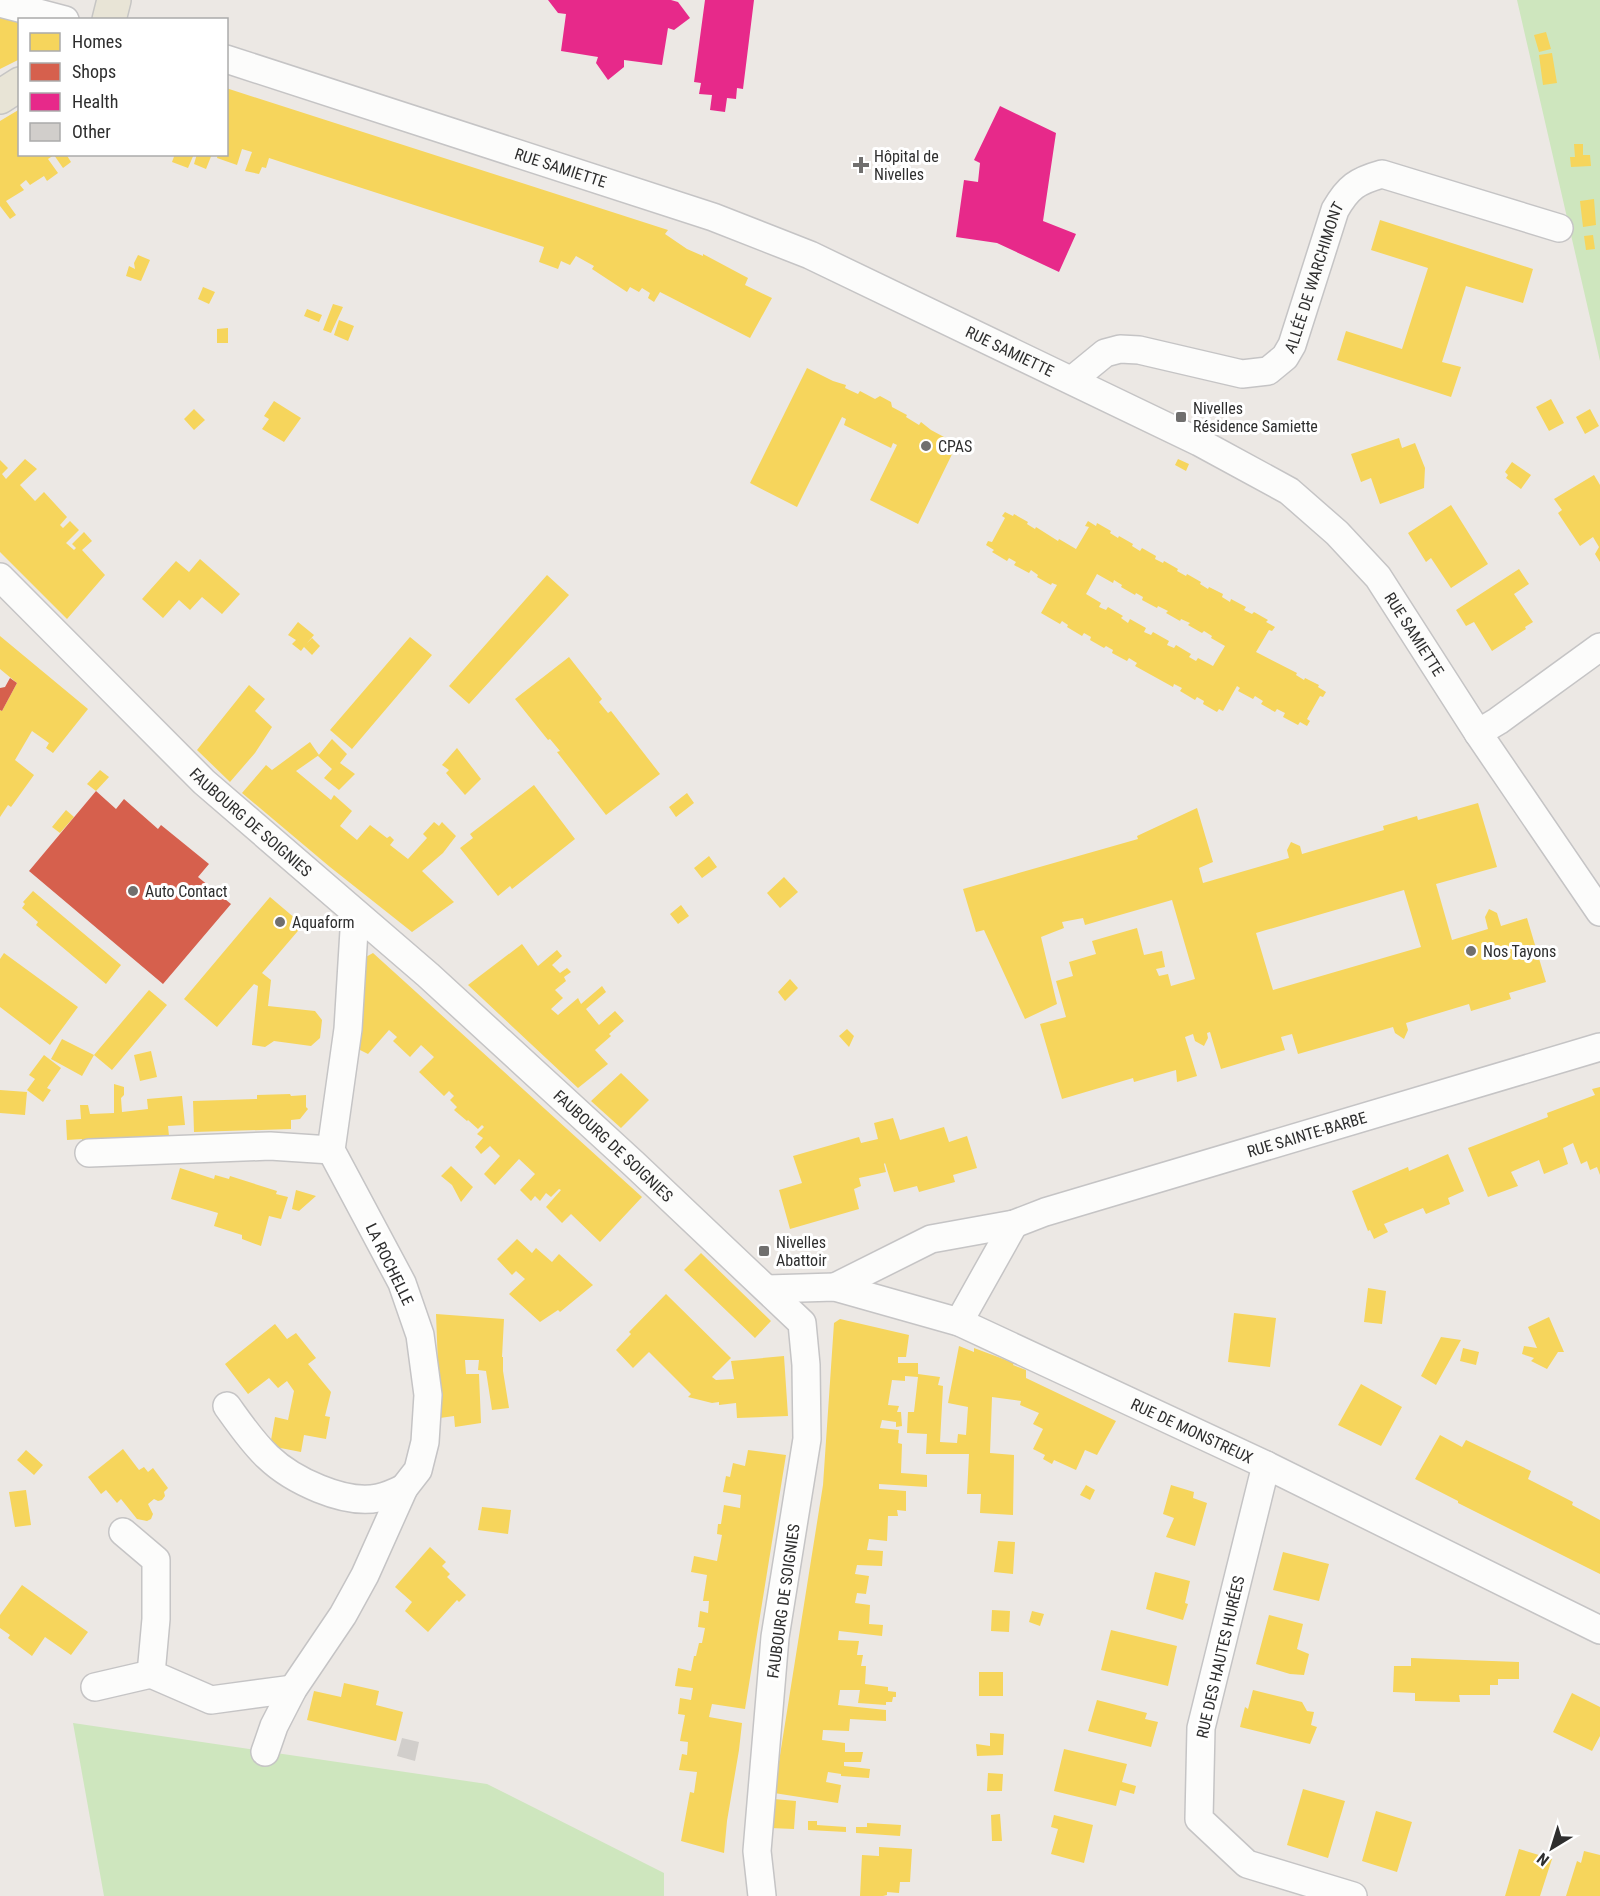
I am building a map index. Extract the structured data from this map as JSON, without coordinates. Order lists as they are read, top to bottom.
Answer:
{
  "streets": {
    "street": [
      "RUE SAMIETTE",
      "ALLÉE DE WARCHIMONT",
      "FAUBOURG DE SOIGNIES",
      "RUE SAINTE-BARBE",
      "LA ROCHELLE",
      "RUE DE MONSTREUX",
      "RUE DES HAUTES HURÉES"
    ]
  },
  "crossings": [
    ["RUE SAMIETTE", "ALLÉE DE WARCHIMONT"],
    ["FAUBOURG DE SOIGNIES", "RUE DE MONSTREUX"],
    ["RUE SAINTE-BARBE", "RUE DE MONSTREUX"],
    ["RUE DE MONSTREUX", "RUE DES HAUTES HURÉES"]
  ],
  "places": {
    "health": ["Hôpital de Nivelles"],
    "transit": ["Nivelles Résidence Samiette", "Nivelles Abattoir"],
    "other": [
      "CPAS",
      "Auto Contact",
      "Aquaform",
      "Nos Tayons"
    ]
  },
  "legend": [
    "Homes",
    "Shops",
    "Health",
    "Other"
  ],
  "north": "bottom left"
}
